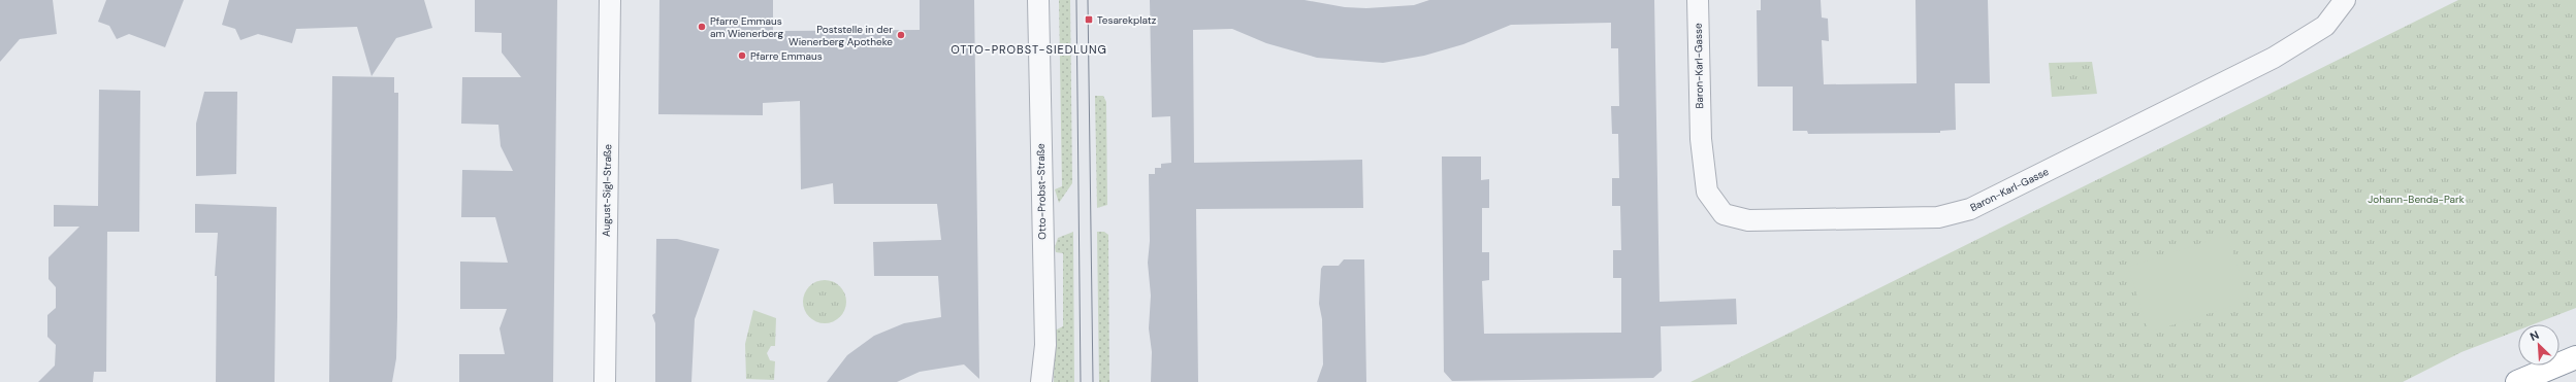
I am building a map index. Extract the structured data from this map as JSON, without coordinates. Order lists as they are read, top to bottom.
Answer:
{
  "streets": {
    "street": ["Baron-Karl-Gasse", "August-Sigl-Straße", "Otto-Probst-Straße"]
  },
  "districts": ["OTTO-PROBST-SIEDLUNG"],
  "parks": ["Johann-Benda-Park"],
  "places": {
    "transit": ["Tesarekplatz"],
    "other": ["Pfarre Emmaus am Wienerberg", "Poststelle in der Wienerberg Apotheke", "Pfarre Emmaus"]
  },
  "north": "top left"
}
